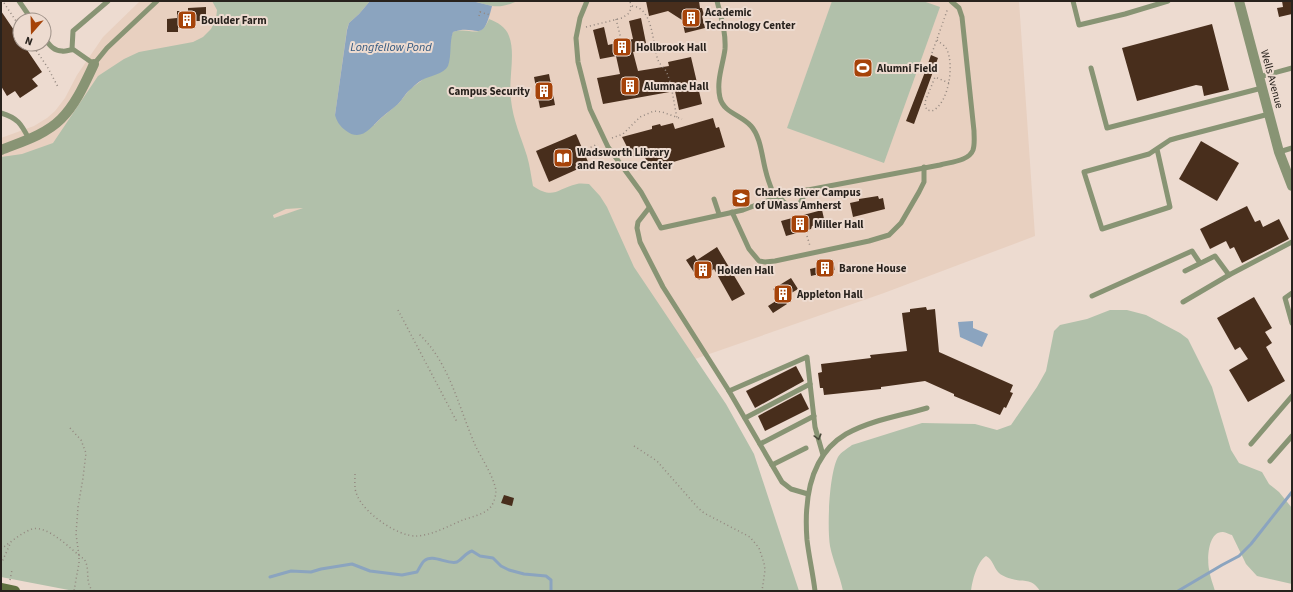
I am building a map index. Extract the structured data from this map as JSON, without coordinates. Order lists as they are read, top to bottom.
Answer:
{
  "streets": {
    "street": ["Wells Avenue"]
  },
  "water": ["Longfellow Pond"],
  "places": {
    "building": [
      "Academic Technology Center",
      "Boulder Farm",
      "Hollbrook Hall",
      "Alumnae Hall",
      "Campus Security",
      "Miller Hall",
      "Barone House",
      "Holden Hall",
      "Appleton Hall"
    ],
    "sports": ["Alumni Field"],
    "library": ["Wadsworth Library and Resouce Center"],
    "school or university": ["Charles River Campus of UMass Amherst"]
  },
  "north": "bottom"
}
